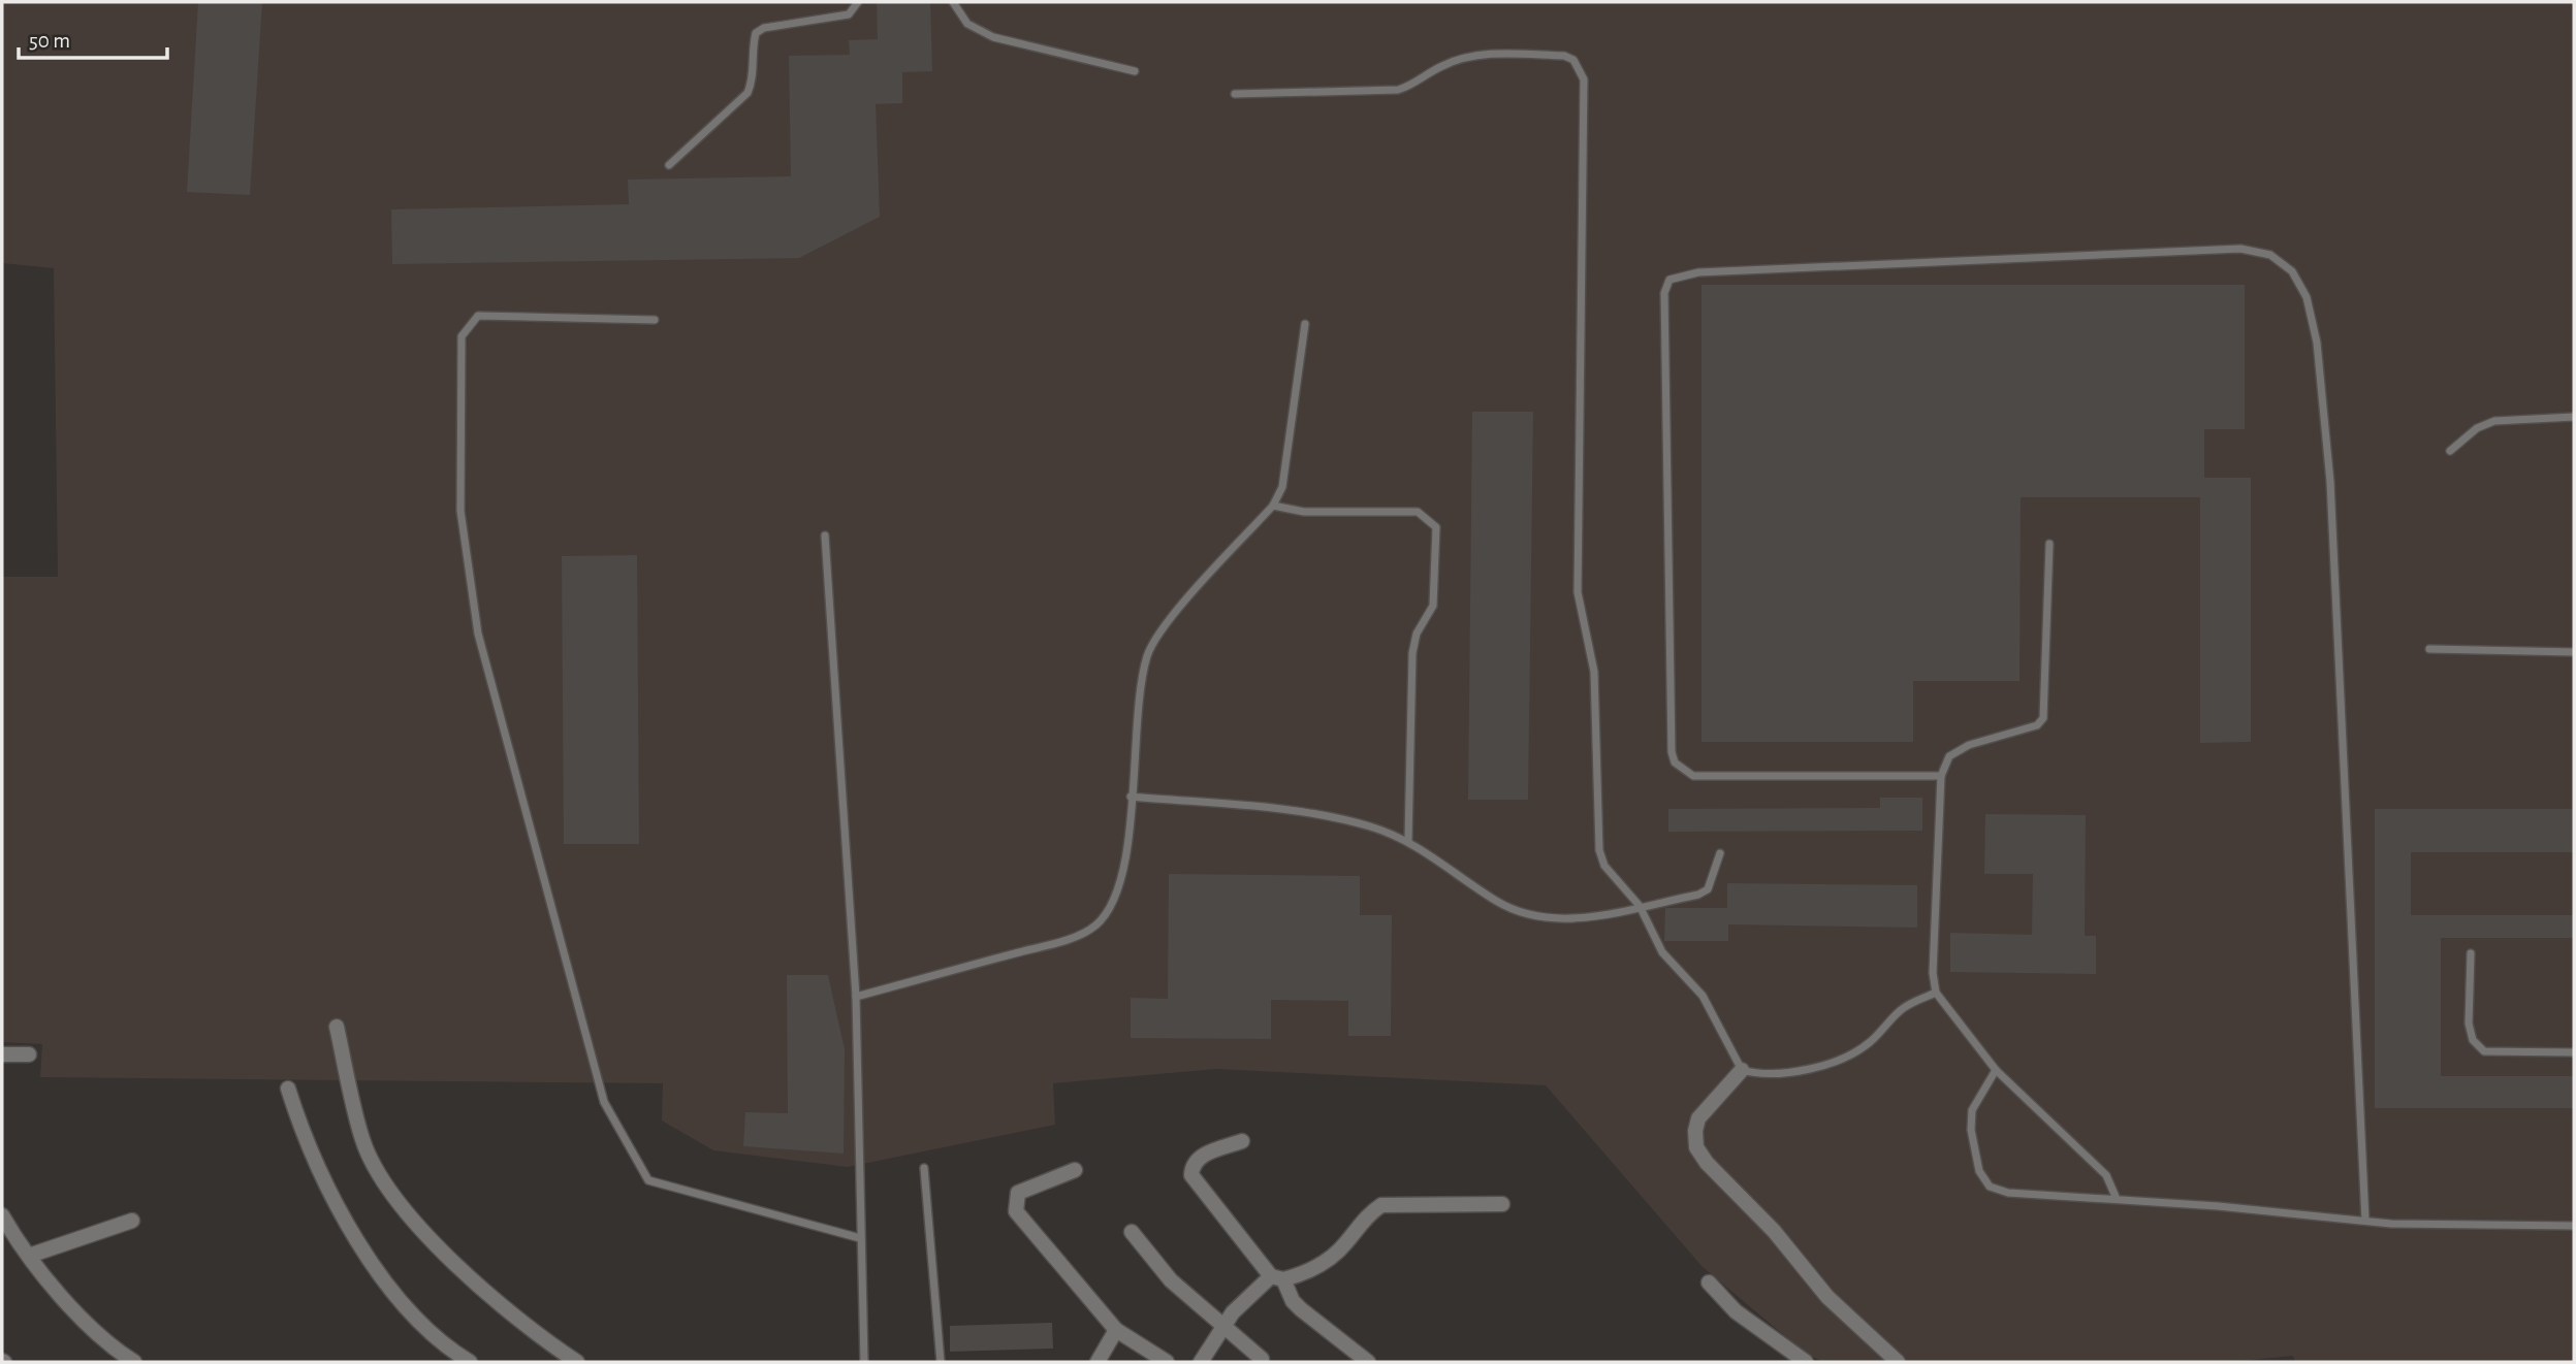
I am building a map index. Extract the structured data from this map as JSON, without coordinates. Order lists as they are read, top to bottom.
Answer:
{
  "scale_bar": "50 m"
}
